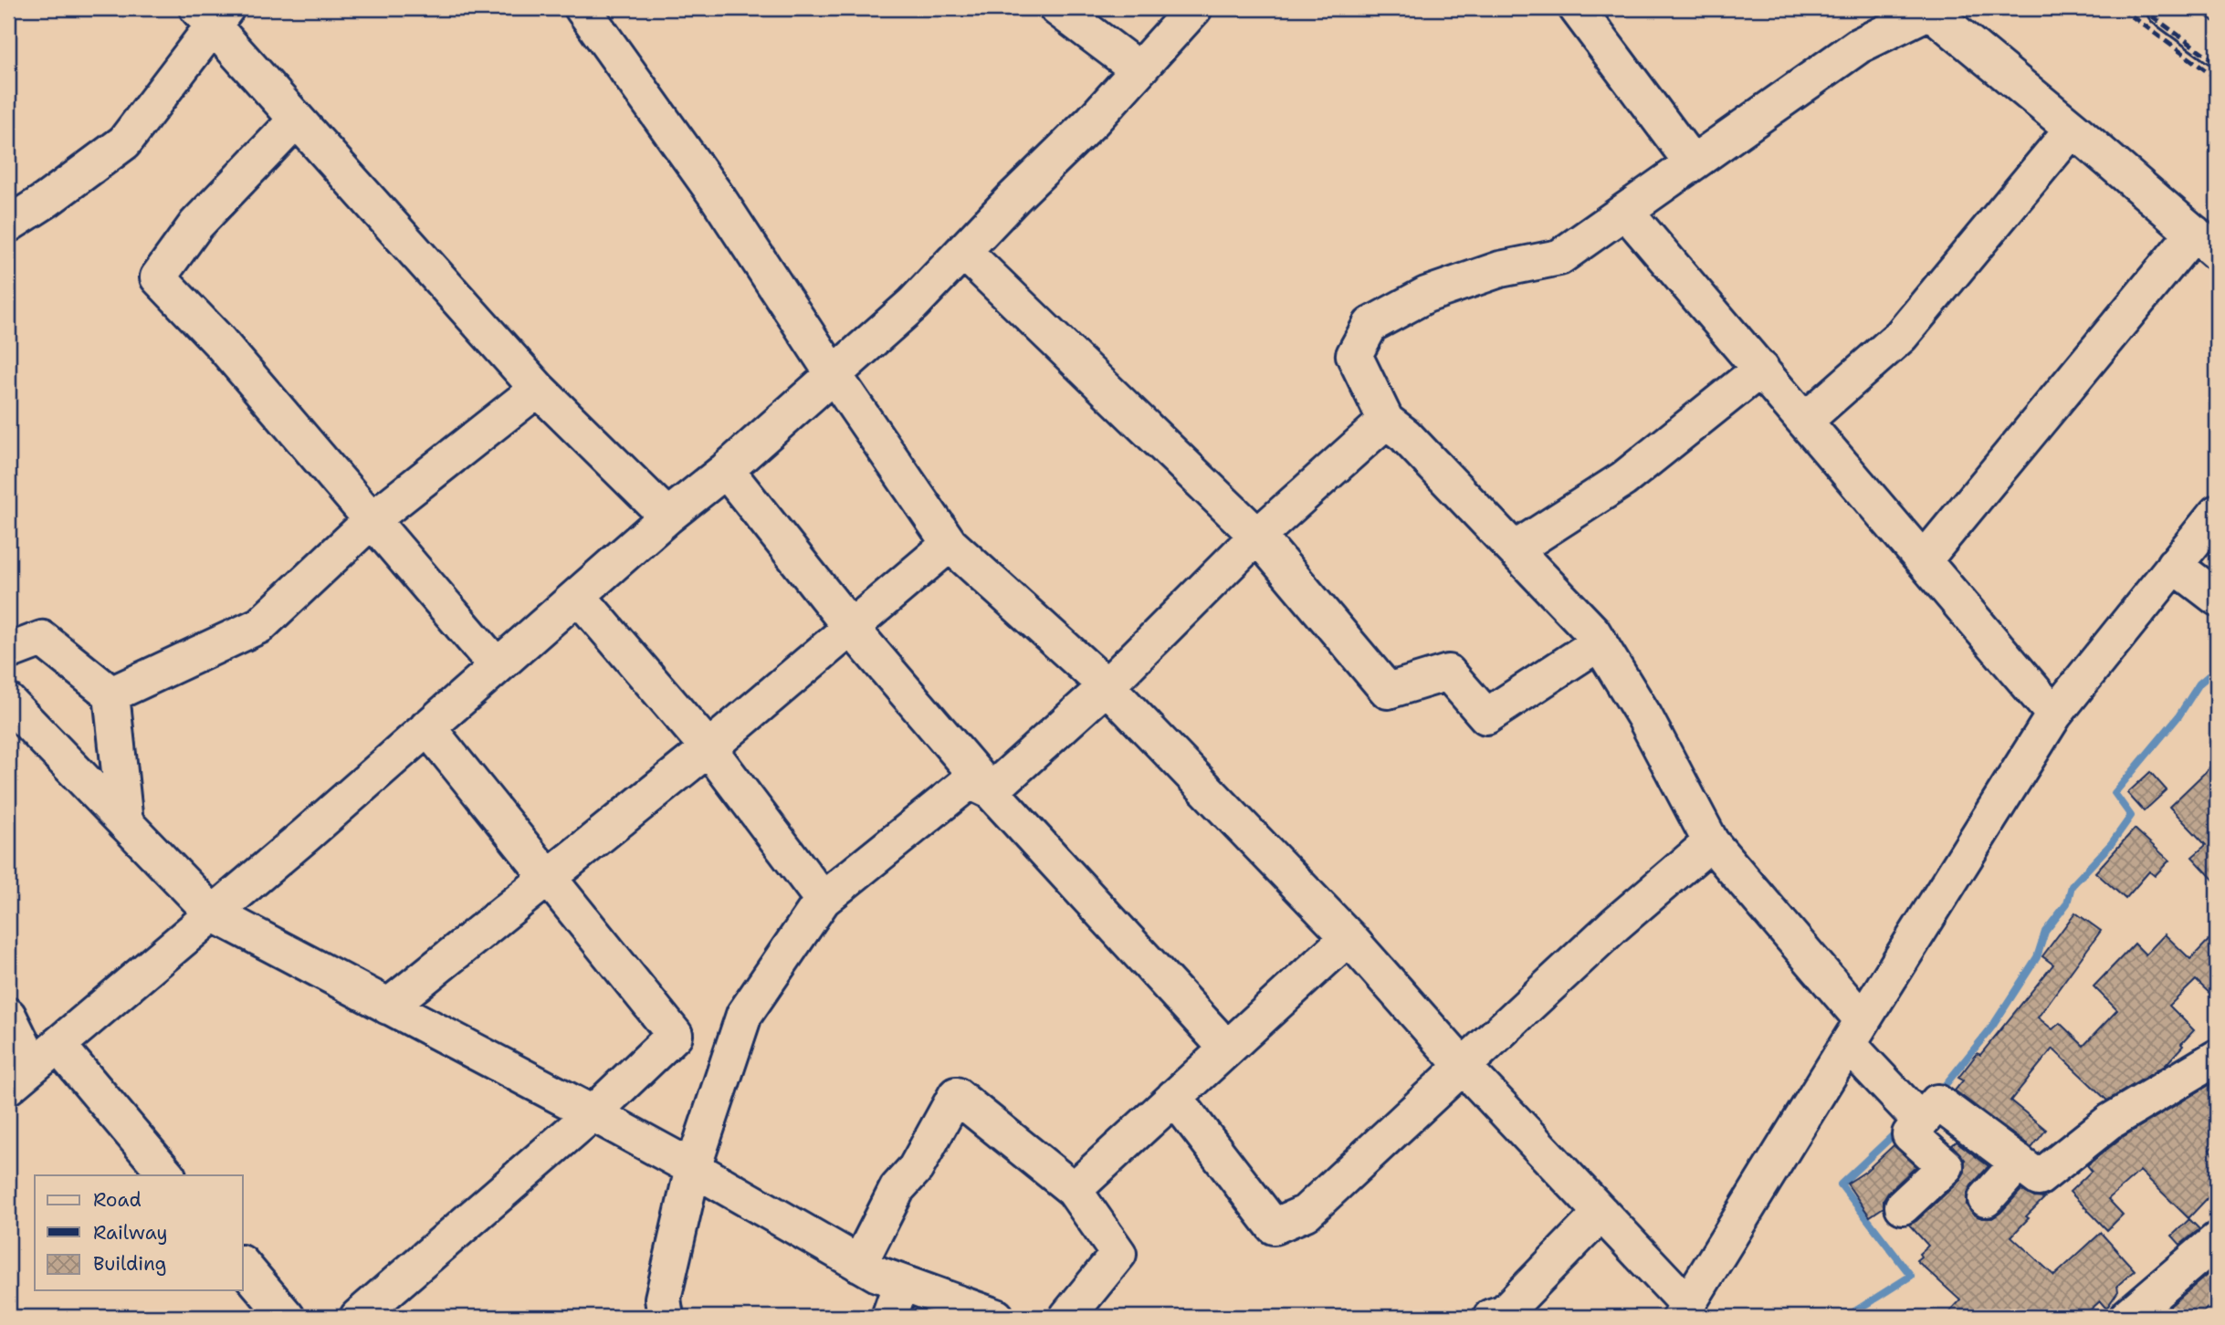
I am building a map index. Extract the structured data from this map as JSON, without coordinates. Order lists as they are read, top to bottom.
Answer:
{
  "legend": ["Road", "Railway", "Building"]
}
